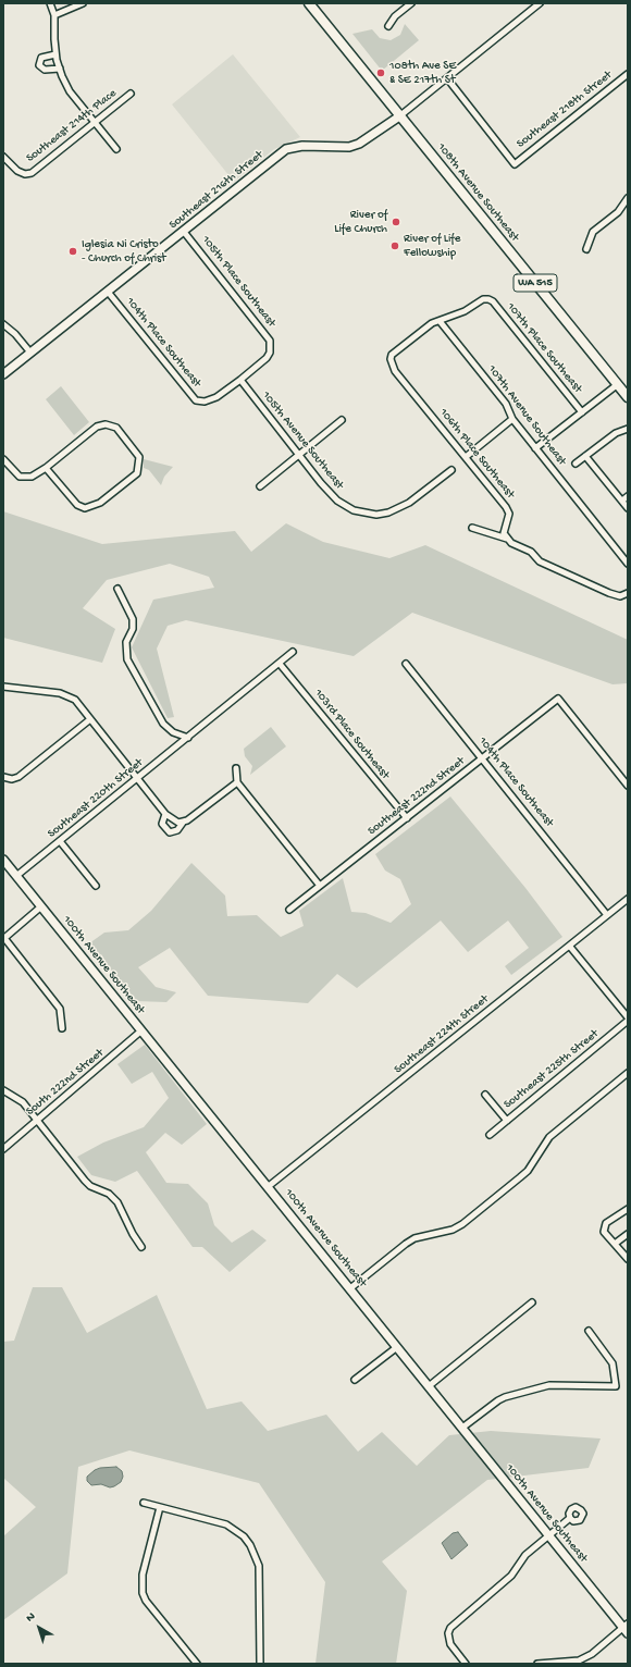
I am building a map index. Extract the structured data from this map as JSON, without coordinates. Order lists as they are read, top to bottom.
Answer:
{
  "streets": {
    "main road": ["108th Avenue Southeast", "WA 515"],
    "street": [
      "Southeast 218th Street",
      "Southeast 214th Place",
      "Southeast 216th Street",
      "105th Place Southeast",
      "104th Place Southeast",
      "107th Place Southeast",
      "107th Avenue Southeast",
      "105th Avenue Southeast",
      "106th Place Southeast",
      "103rd Place Southeast",
      "Southeast 222nd Street",
      "Southeast 220th Street",
      "100th Avenue Southeast",
      "Southeast 224th Street",
      "Southeast 225th Street",
      "South 222nd Street"
    ]
  },
  "crossings": [
    ["Southeast 216th Street", "108th Avenue Southeast"],
    ["Southeast 216th Street", "105th Place Southeast"],
    ["Southeast 216th Street", "104th Place Southeast"],
    ["105th Place Southeast", "104th Place Southeast"],
    ["105th Place Southeast", "105th Avenue Southeast"],
    ["104th Place Southeast", "105th Avenue Southeast"],
    ["104th Place Southeast", "Southeast 222nd Street"],
    ["104th Place Southeast", "Southeast 224th Street"],
    ["107th Place Southeast", "107th Avenue Southeast"],
    ["107th Place Southeast", "106th Place Southeast"],
    ["107th Avenue Southeast", "106th Place Southeast"],
    ["103rd Place Southeast", "Southeast 222nd Street"],
    ["103rd Place Southeast", "Southeast 220th Street"],
    ["Southeast 220th Street", "100th Avenue Southeast"],
    ["100th Avenue Southeast", "Southeast 224th Street"],
    ["100th Avenue Southeast", "South 222nd Street"]
  ],
  "places": [
    "108th Ave SE & SE 217th St",
    "River of Life Church",
    "River of Life Fellowship",
    "Iglesia Ni Cristo - Church of Christ"
  ],
  "north": "top left"
}
